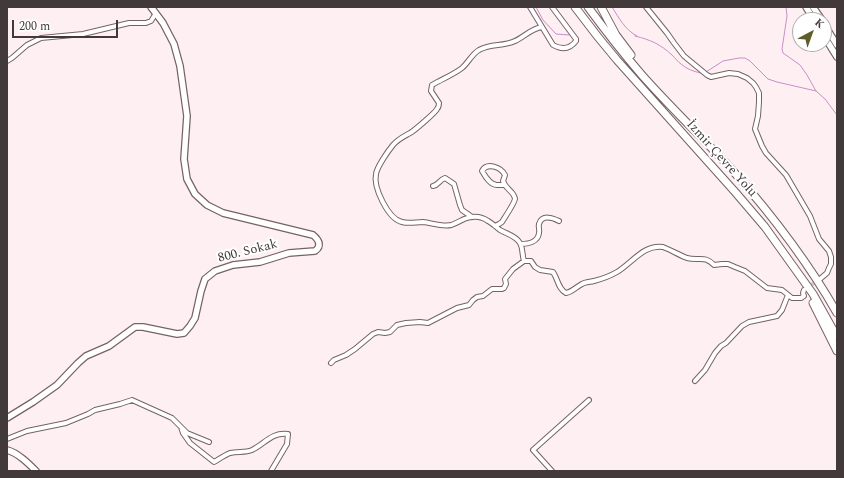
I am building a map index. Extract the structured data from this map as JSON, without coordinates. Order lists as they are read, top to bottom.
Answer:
{
  "streets": {
    "highway": ["İzmir Çevre Yolu"],
    "main road": ["800. Sokak"]
  },
  "scale_bar": "200 m",
  "north": "top right"
}
